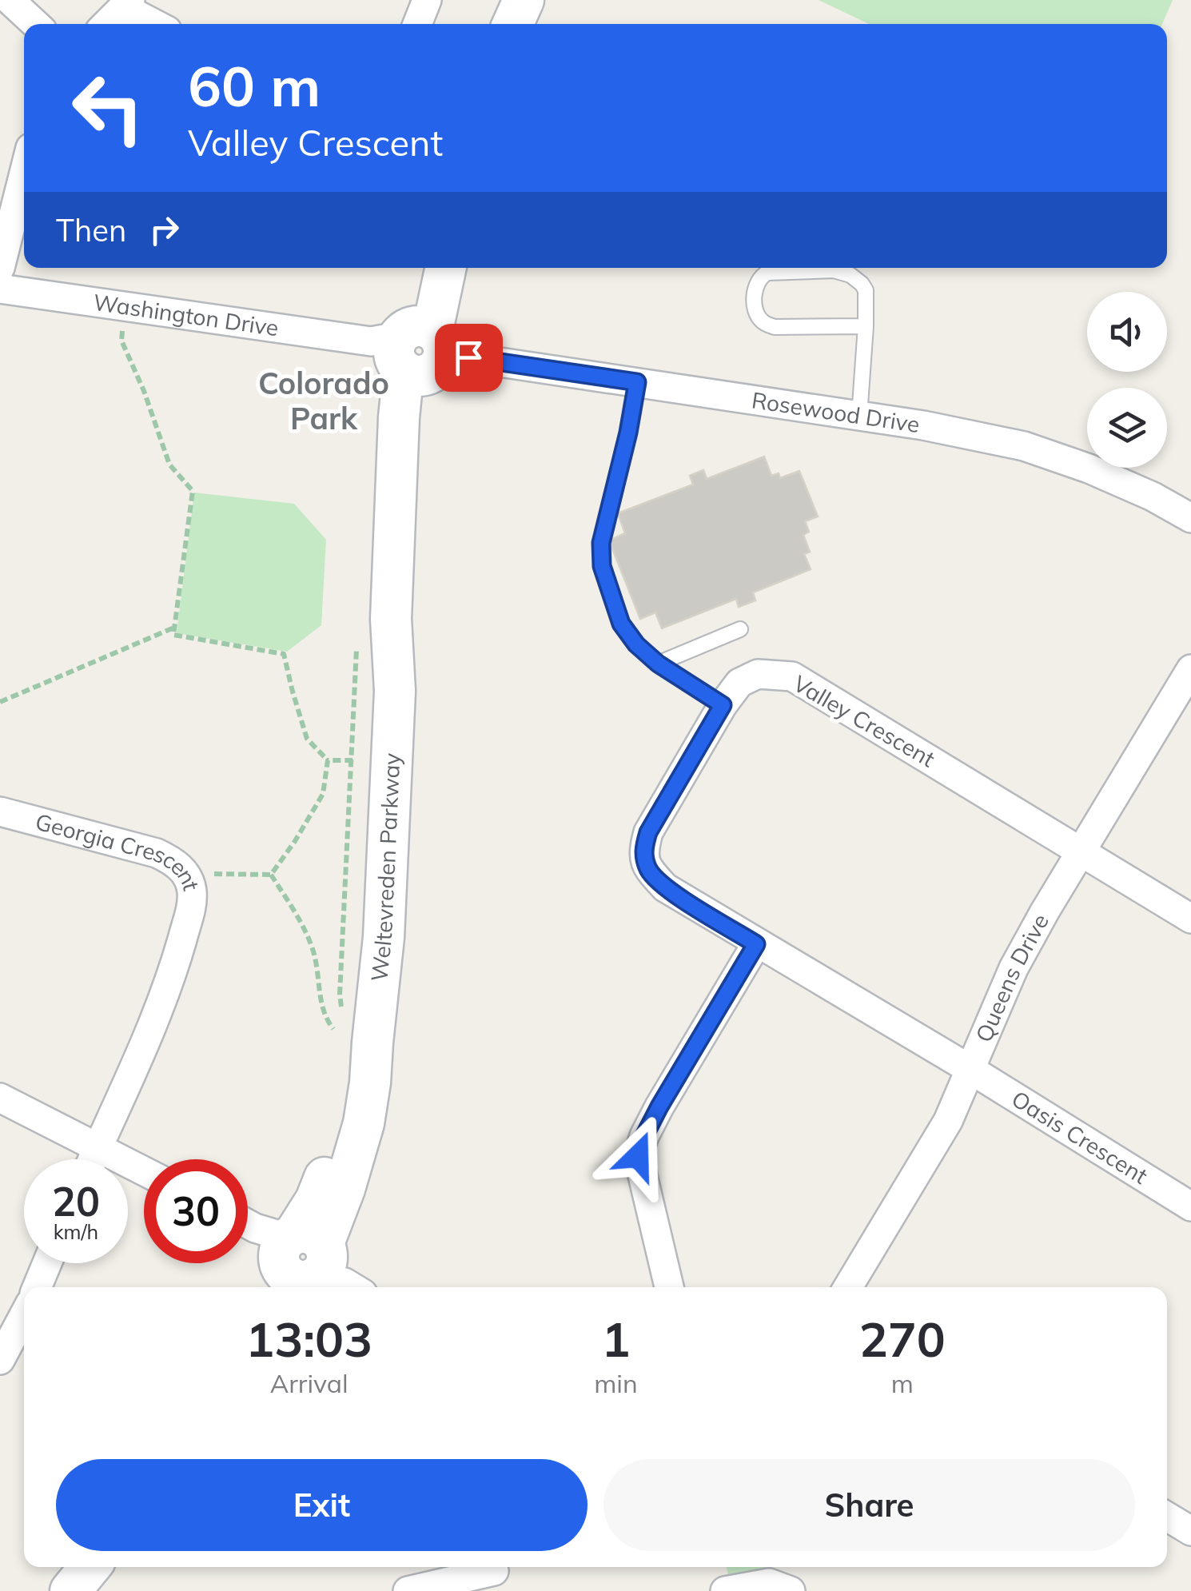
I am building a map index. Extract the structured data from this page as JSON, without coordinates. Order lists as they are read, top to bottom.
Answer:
{
  "streets": {
    "street": [
      "Washington Drive",
      "Rosewood Drive",
      "Valley Crescent",
      "Georgia Crescent",
      "Weltevreden Parkway",
      "Queens Drive",
      "Oasis Crescent"
    ]
  },
  "crossings": [
    ["Washington Drive", "Rosewood Drive"],
    ["Washington Drive", "Weltevreden Parkway"],
    ["Rosewood Drive", "Weltevreden Parkway"],
    ["Valley Crescent", "Queens Drive"],
    ["Valley Crescent", "Oasis Crescent"],
    ["Queens Drive", "Oasis Crescent"]
  ],
  "districts": ["Colorado Park"],
  "page": {
    "turn": ["60 m", "Valley Crescent"],
    "then": "Then",
    "speed": "20 km/h",
    "limit": "30",
    "eta": [
      "13:03",
      "Arrival",
      "1",
      "min",
      "270",
      "m"
    ],
    "buttons": ["Exit", "Share"]
  }
}
